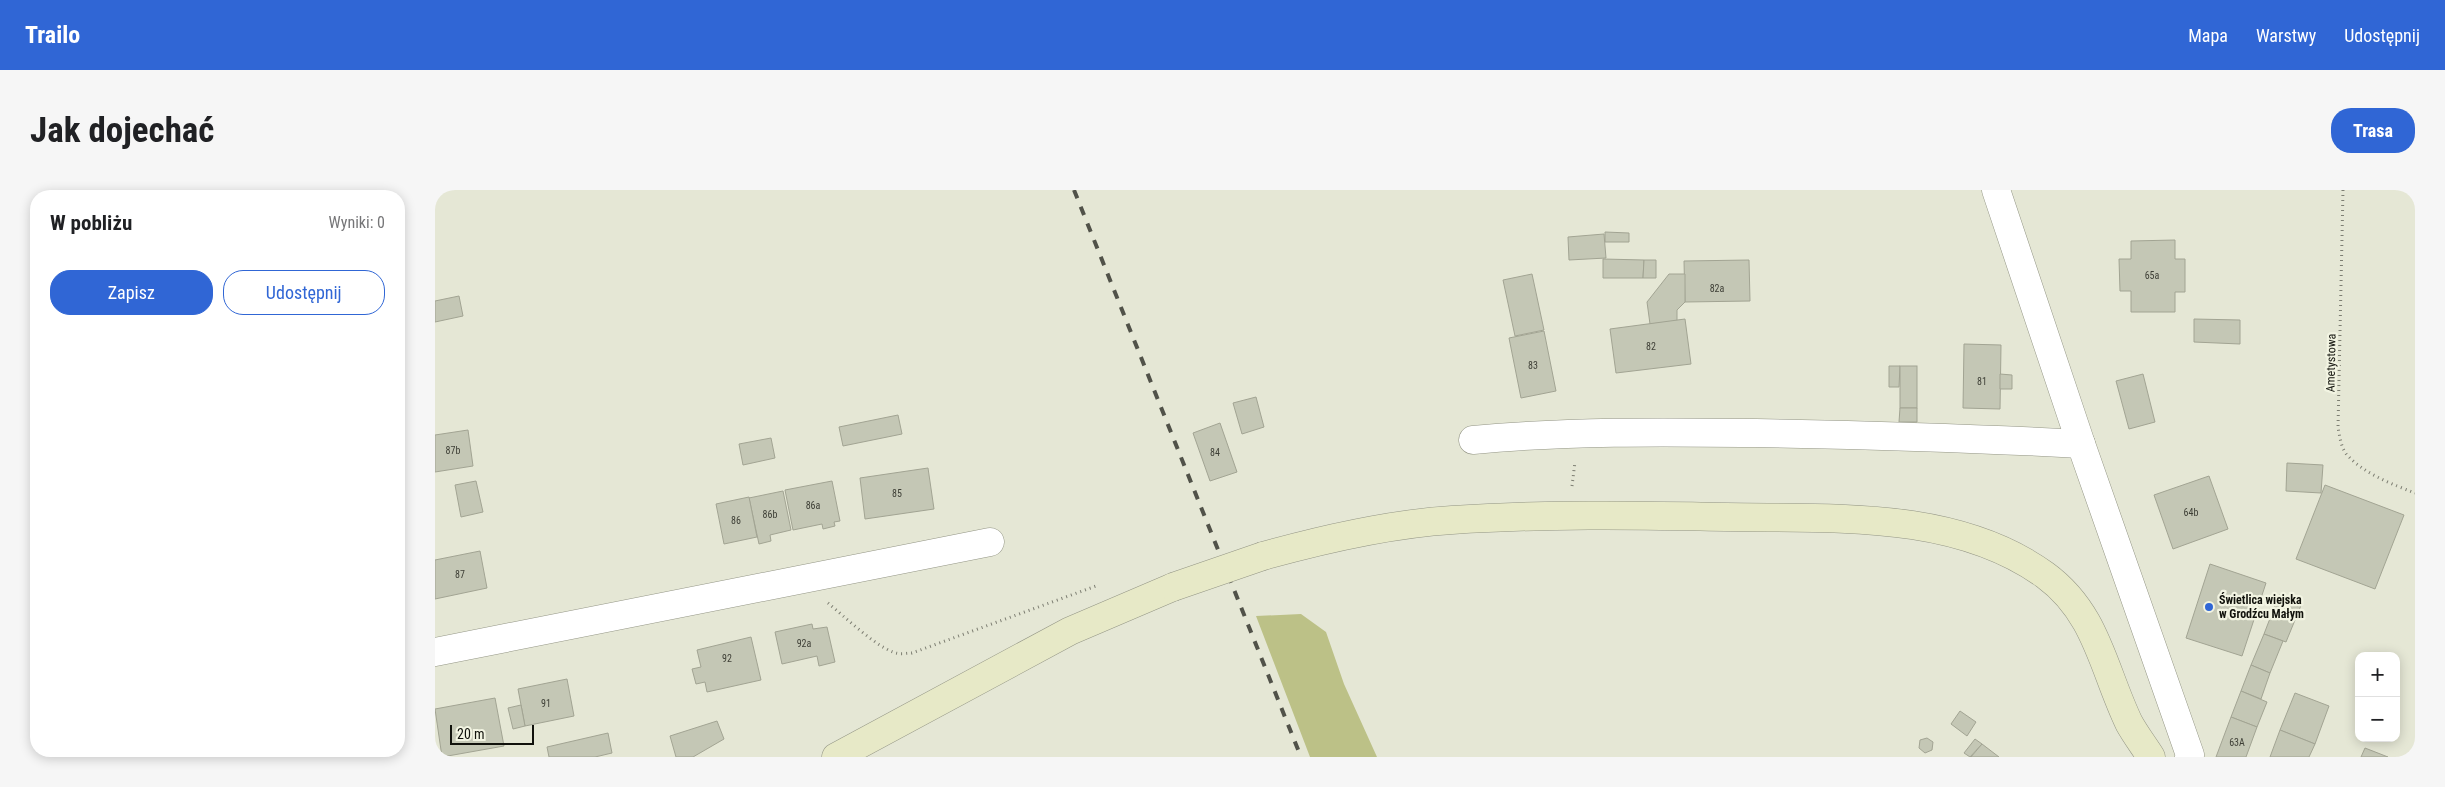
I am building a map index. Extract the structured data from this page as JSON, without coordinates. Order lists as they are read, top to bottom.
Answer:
{
  "streets": {
    "path": ["Ametystowa"]
  },
  "places": ["Świetlica wiejska w Grodźcu Małym"],
  "house_numbers": [
    "65a",
    "82a",
    "82",
    "83",
    "81",
    "87b",
    "84",
    "85",
    "86a",
    "64b",
    "86b",
    "86",
    "87",
    "92a",
    "92",
    "91",
    "63A"
  ],
  "scale_bar": "20 m",
  "page": {
    "header": "Trailo",
    "nav": ["Mapa", "Warstwy", "Udostępnij"],
    "buttons": [
      "Trasa",
      ["Zapisz", "Udostępnij"]
    ],
    "title": "Jak dojechać",
    "heading": ["W pobliżu", "Wyniki: 0"],
    "map_buttons": ["+", "−"],
    "scale": "20 m"
  }
}
